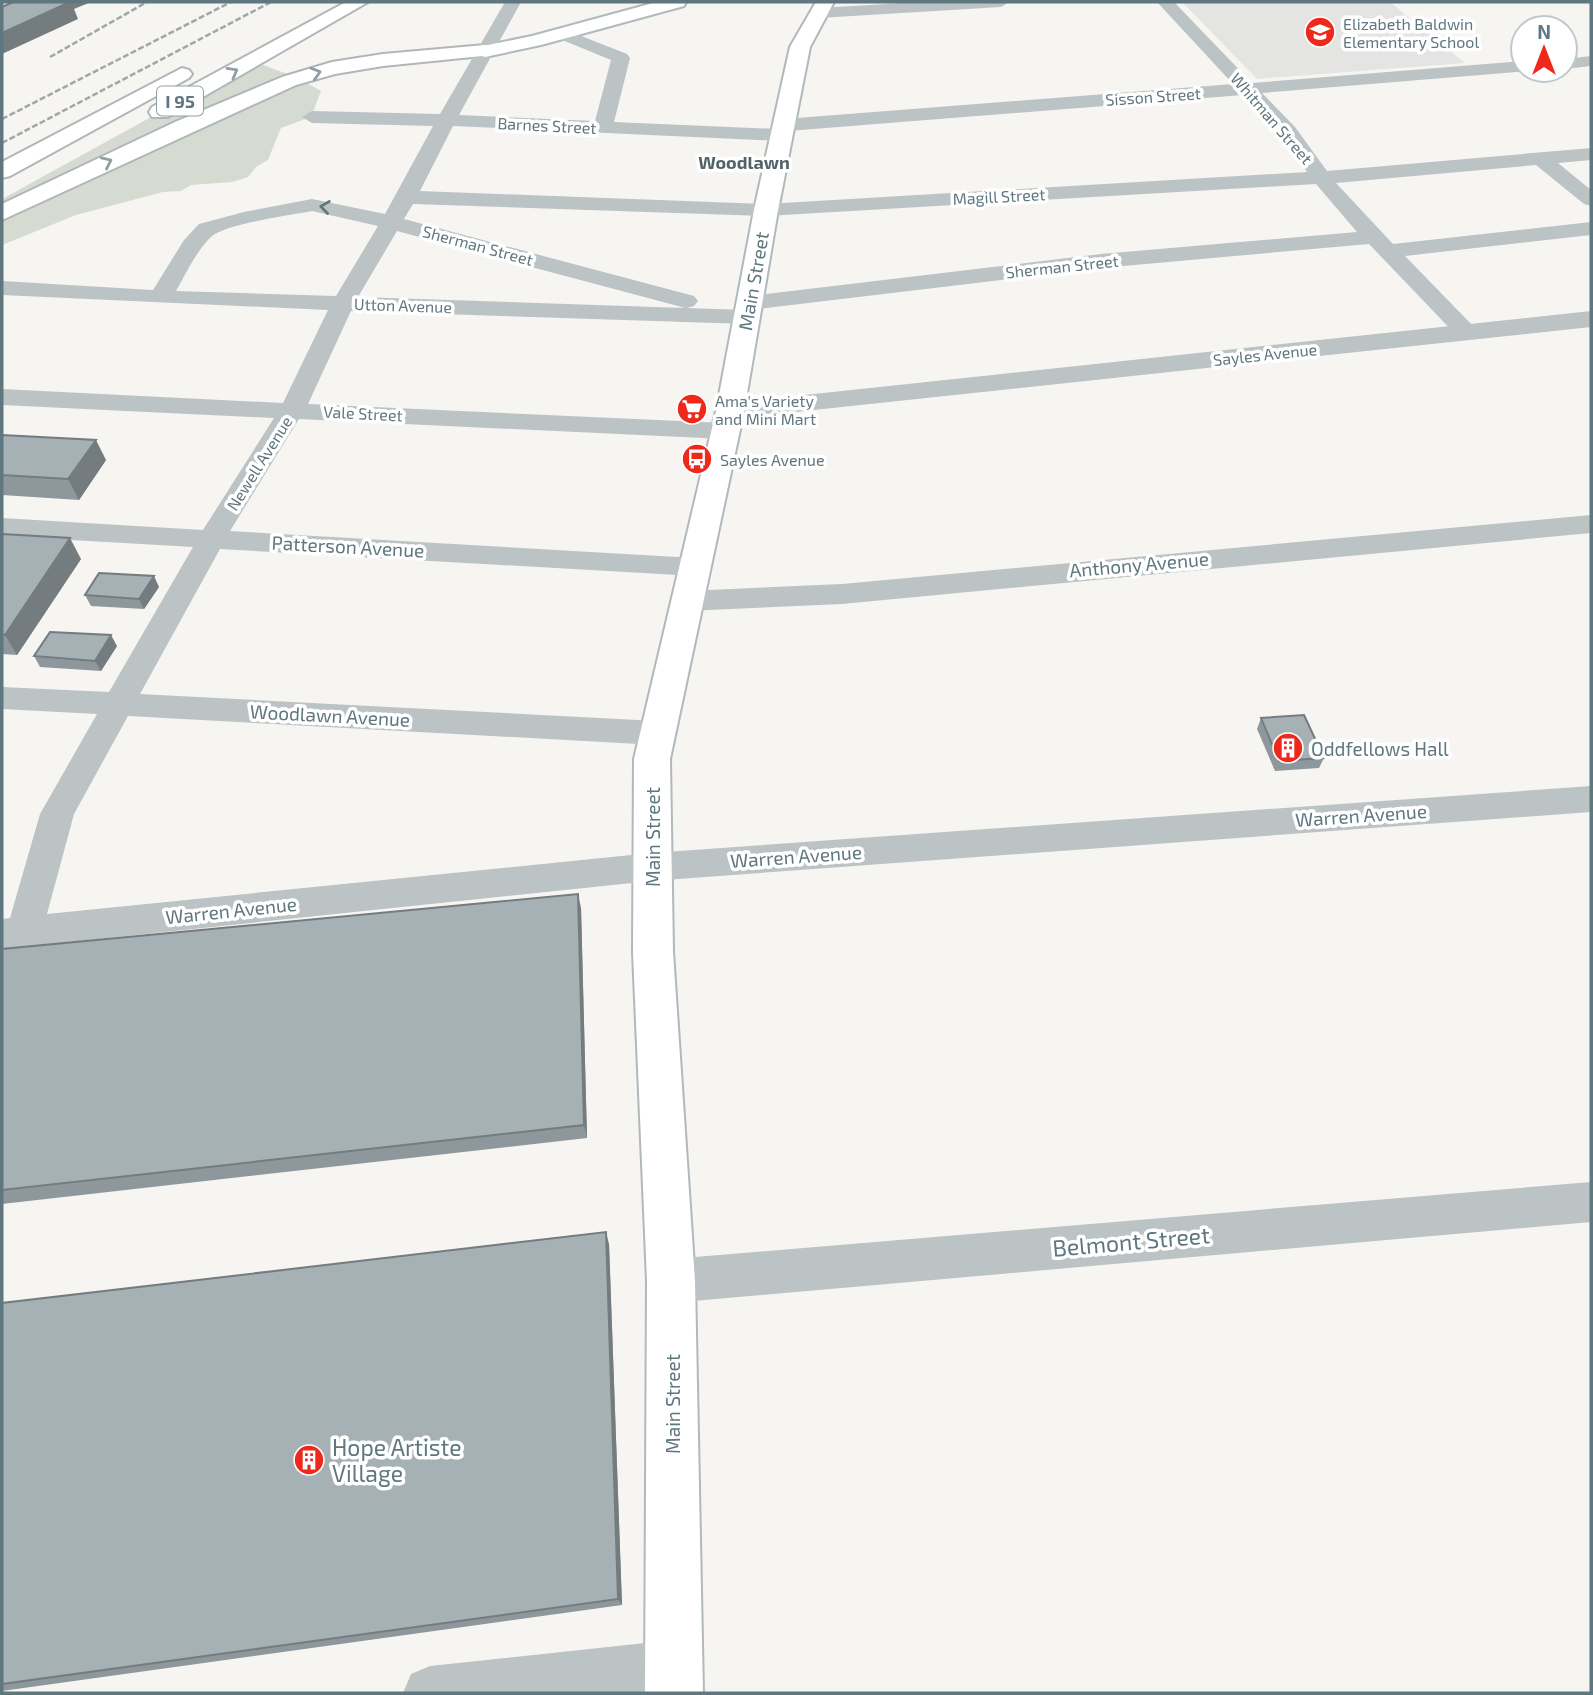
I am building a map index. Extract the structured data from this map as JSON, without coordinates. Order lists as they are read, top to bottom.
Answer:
{
  "streets": {
    "main road": ["I 95", "Main Street"],
    "street": [
      "Sisson Street",
      "Whitman Street",
      "Barnes Street",
      "Magill Street",
      "Sherman Street",
      "Utton Avenue",
      "Sayles Avenue",
      "Vale Street",
      "Newell Avenue",
      "Patterson Avenue",
      "Anthony Avenue",
      "Woodlawn Avenue",
      "Warren Avenue",
      "Belmont Street"
    ]
  },
  "crossings": [
    ["Sisson Street", "Whitman Street"],
    ["Sisson Street", "Barnes Street"],
    ["Sisson Street", "Main Street"],
    ["Whitman Street", "Magill Street"],
    ["Whitman Street", "Sherman Street"],
    ["Whitman Street", "Sayles Avenue"],
    ["Barnes Street", "Main Street"],
    ["Barnes Street", "Newell Avenue"],
    ["Magill Street", "Main Street"],
    ["Magill Street", "Newell Avenue"],
    ["Sherman Street", "Main Street"],
    ["Sherman Street", "Utton Avenue"],
    ["Sherman Street", "Newell Avenue"],
    ["Main Street", "Utton Avenue"],
    ["Main Street", "Sayles Avenue"],
    ["Main Street", "Vale Street"],
    ["Main Street", "Patterson Avenue"],
    ["Main Street", "Anthony Avenue"],
    ["Main Street", "Woodlawn Avenue"],
    ["Main Street", "Warren Avenue"],
    ["Main Street", "Belmont Street"],
    ["Utton Avenue", "Newell Avenue"],
    ["Sayles Avenue", "Vale Street"],
    ["Vale Street", "Newell Avenue"],
    ["Newell Avenue", "Patterson Avenue"],
    ["Newell Avenue", "Woodlawn Avenue"],
    ["Newell Avenue", "Warren Avenue"],
    ["Patterson Avenue", "Anthony Avenue"]
  ],
  "districts": ["Woodlawn"],
  "places": {
    "school or university": ["Elizabeth Baldwin Elementary School"],
    "supermarket": ["Ama's Variety and Mini Mart"],
    "bus stop": ["Sayles Avenue"],
    "building": ["Oddfellows Hall", "Hope Artiste Village"]
  },
  "north": "top"
}
